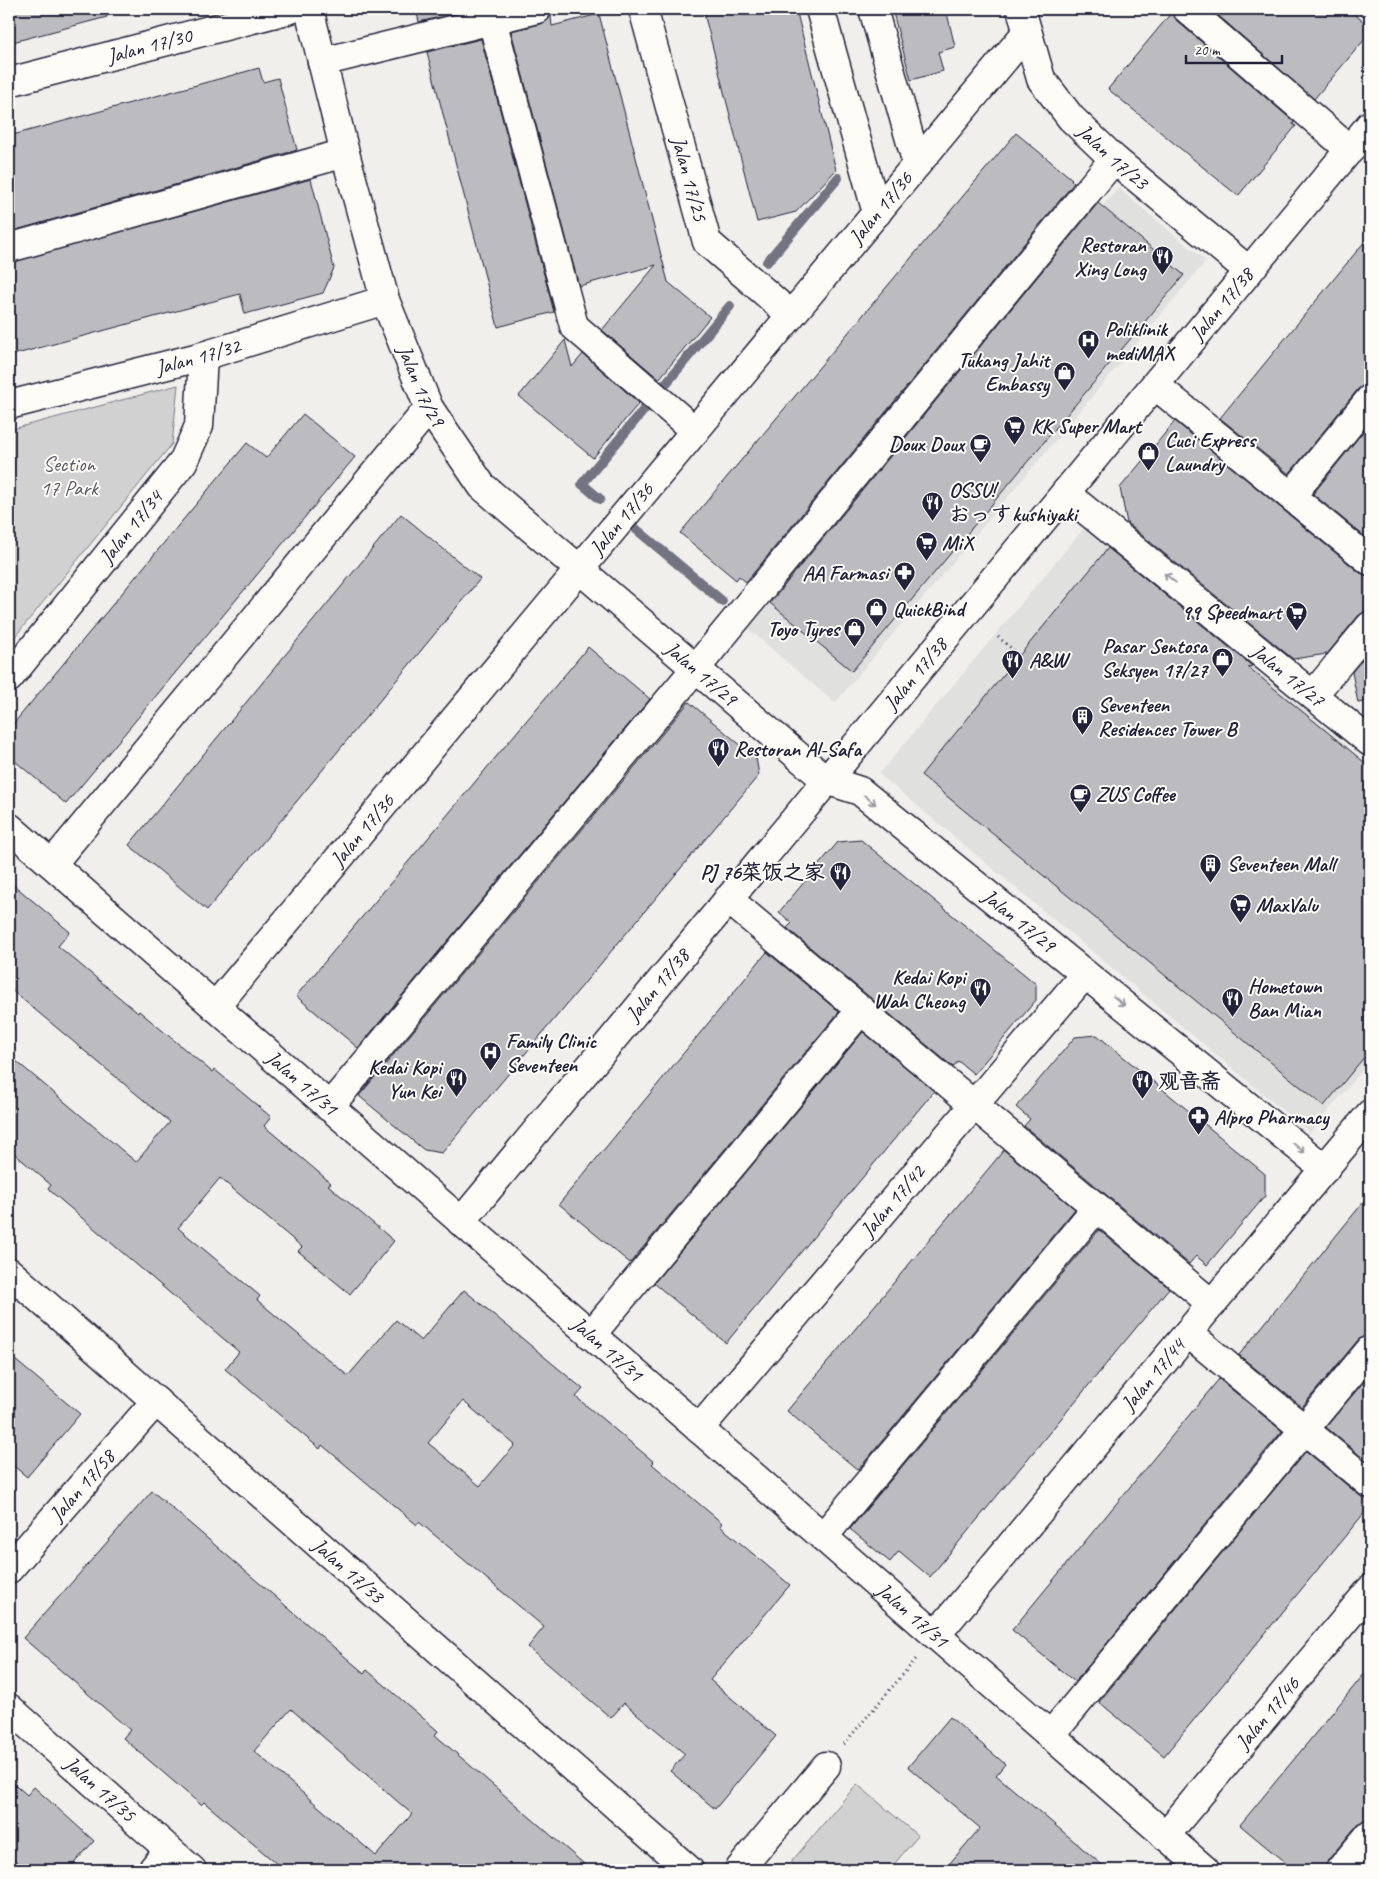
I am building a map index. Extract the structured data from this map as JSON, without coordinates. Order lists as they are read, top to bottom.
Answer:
{
  "streets": {
    "street": [
      "Jalan 17/30",
      "Jalan 17/23",
      "Jalan 17/25",
      "Jalan 17/36",
      "Jalan 17/38",
      "Jalan 17/32",
      "Jalan 17/29",
      "Jalan 17/34",
      "Jalan 17/27",
      "Jalan 17/31",
      "Jalan 17/42",
      "Jalan 17/44",
      "Jalan 17/58",
      "Jalan 17/33",
      "Jalan 17/46",
      "Jalan 17/35"
    ]
  },
  "crossings": [
    ["Jalan 17/23", "Jalan 17/36"],
    ["Jalan 17/23", "Jalan 17/38"],
    ["Jalan 17/25", "Jalan 17/36"],
    ["Jalan 17/36", "Jalan 17/29"],
    ["Jalan 17/36", "Jalan 17/31"],
    ["Jalan 17/38", "Jalan 17/29"],
    ["Jalan 17/38", "Jalan 17/27"],
    ["Jalan 17/38", "Jalan 17/31"],
    ["Jalan 17/32", "Jalan 17/29"],
    ["Jalan 17/32", "Jalan 17/34"],
    ["Jalan 17/29", "Jalan 17/42"],
    ["Jalan 17/29", "Jalan 17/44"],
    ["Jalan 17/31", "Jalan 17/42"],
    ["Jalan 17/31", "Jalan 17/44"],
    ["Jalan 17/31", "Jalan 17/46"],
    ["Jalan 17/58", "Jalan 17/33"]
  ],
  "parks": ["Section 17 Park"],
  "places": {
    "restaurant": [
      "Restoran Xing Long",
      "OSSU! おっすkushiyaki",
      "A&W",
      "Restoran Al-Safa",
      "PJ 76菜饭之家",
      "Kedai Kopi Wah Cheong",
      "Hometown Ban Mian",
      "Kedai Kopi Yun Kei",
      "观音斋"
    ],
    "hospital": ["Poliklinik mediMAX", "Family Clinic Seventeen"],
    "shop": [
      "Tukang Jahit Embassy",
      "Cuci Express Laundry",
      "QuickBind",
      "Toyo Tyres",
      "Pasar Sentosa Seksyen 17/27"
    ],
    "supermarket": [
      "KK Super Mart",
      "MiX",
      "99 Speedmart",
      "MaxValu"
    ],
    "cafe": ["Doux Doux", "ZUS Coffee"],
    "pharmacy": ["AA Farmasi", "Alpro Pharmacy"],
    "building": ["Seventeen Residences Tower B", "Seventeen Mall"]
  },
  "scale_bar": "20 m"
}
